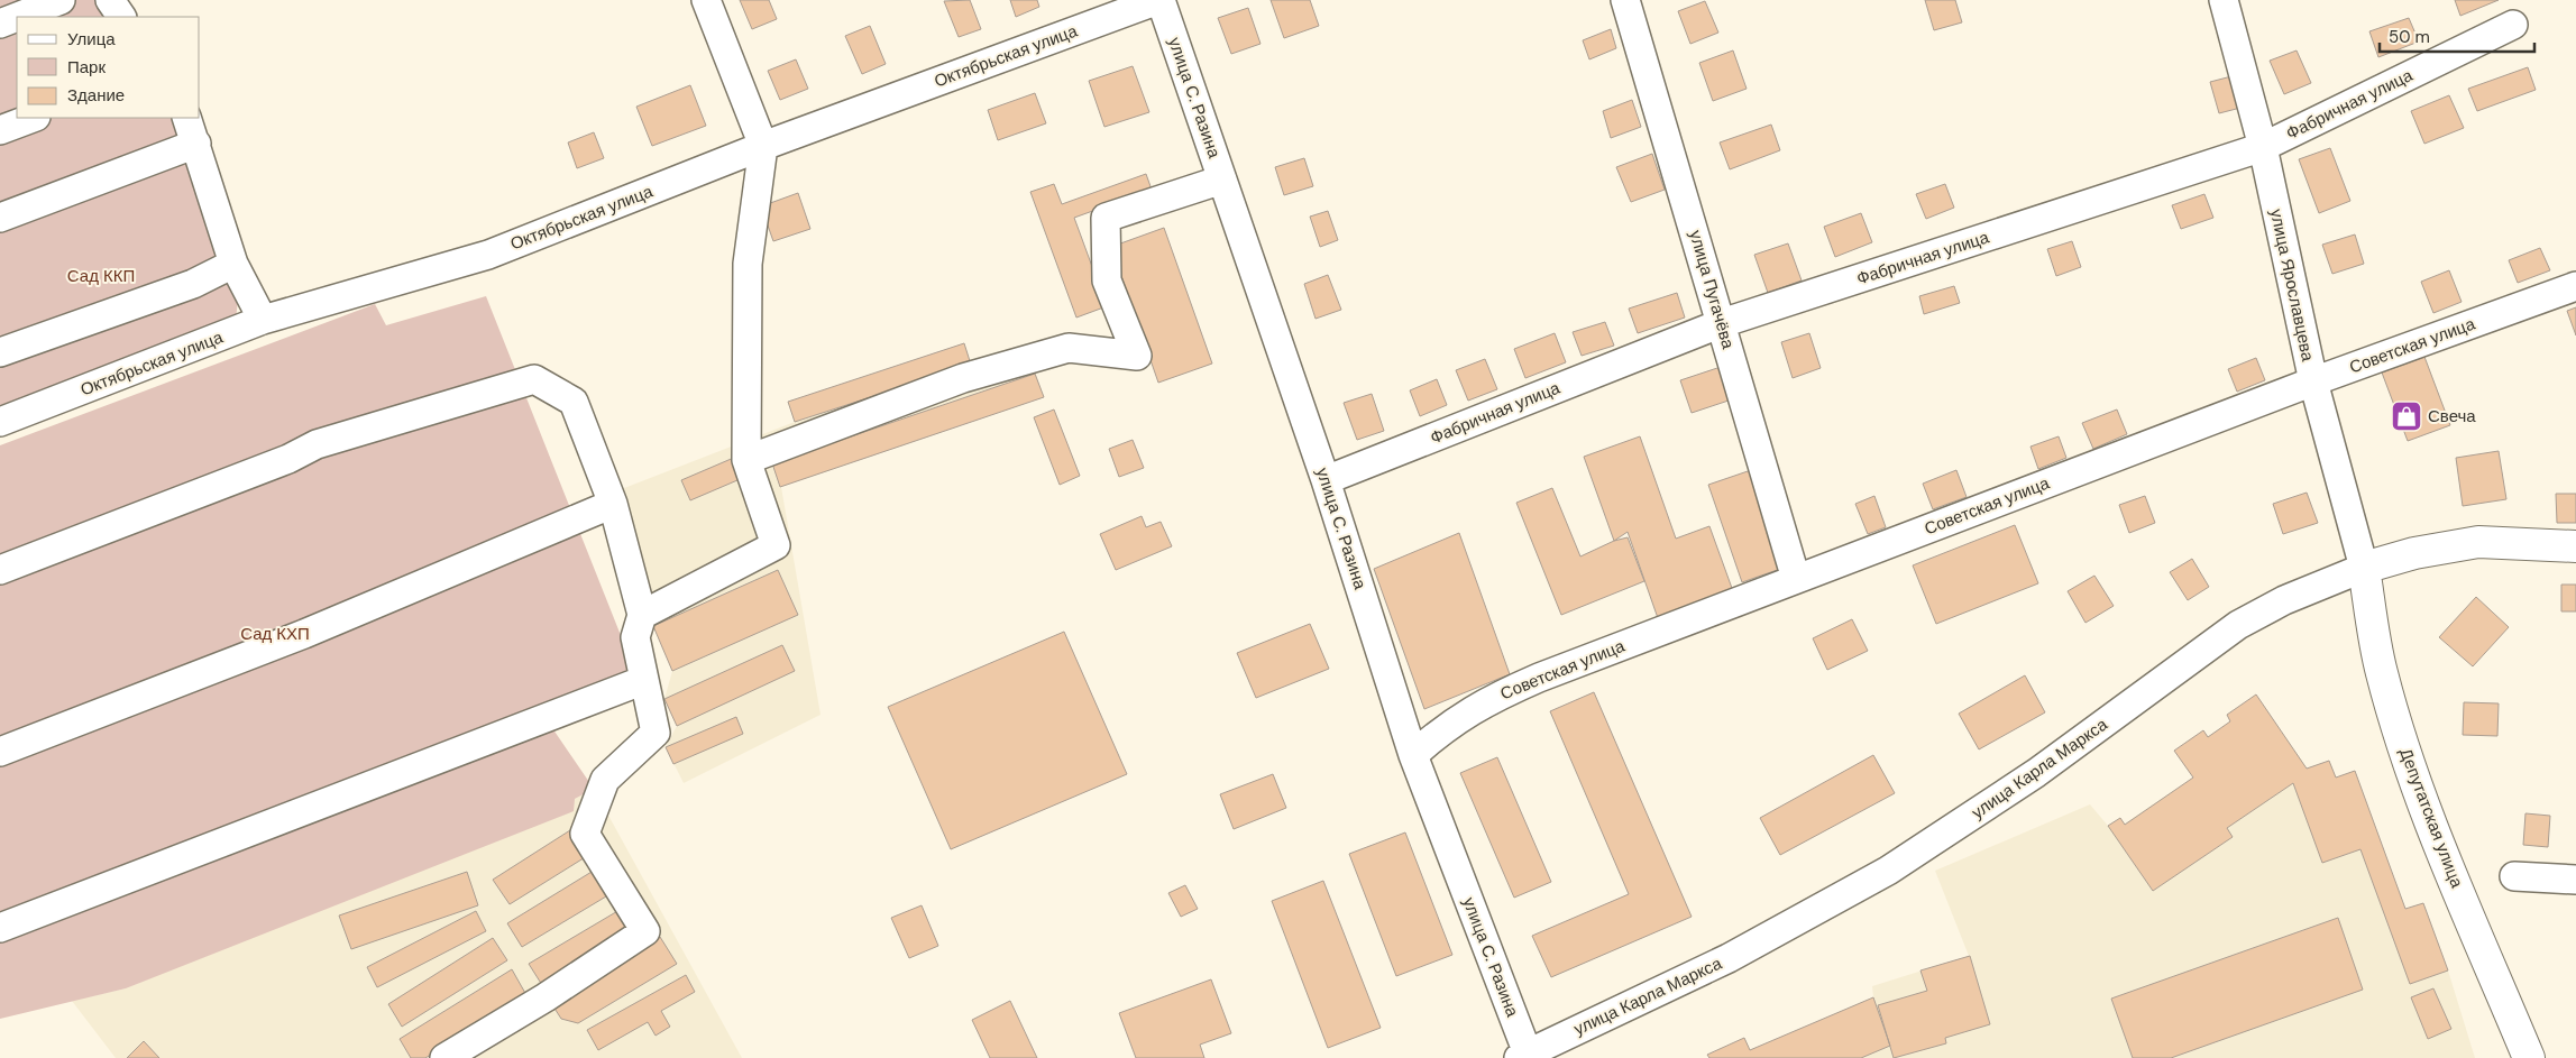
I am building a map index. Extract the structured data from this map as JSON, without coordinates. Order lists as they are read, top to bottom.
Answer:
{
  "streets": {
    "main road": ["улица Карла Маркса", "Депутатская улица"],
    "street": [
      "Октябрьская улица",
      "улица С. Разина",
      "Фабричная улица",
      "улица Ярославцева",
      "улица Пугачёва",
      "Советская улица"
    ]
  },
  "crossings": [
    ["Октябрьская улица", "улица С. Разина"],
    ["улица С. Разина", "Фабричная улица"],
    ["улица С. Разина", "Советская улица"],
    ["улица С. Разина", "улица Карла Маркса"],
    ["Фабричная улица", "улица Ярославцева"],
    ["Фабричная улица", "улица Пугачёва"],
    ["улица Ярославцева", "Советская улица"],
    ["улица Ярославцева", "улица Карла Маркса"],
    ["улица Ярославцева", "Депутатская улица"],
    ["улица Пугачёва", "Советская улица"],
    ["улица Карла Маркса", "Депутатская улица"]
  ],
  "parks": ["Сад ККП", "Сад КХП"],
  "places": {
    "shop": ["Свеча"]
  },
  "legend": ["Улица", "Парк", "Здание"],
  "scale_bar": "50 m"
}
